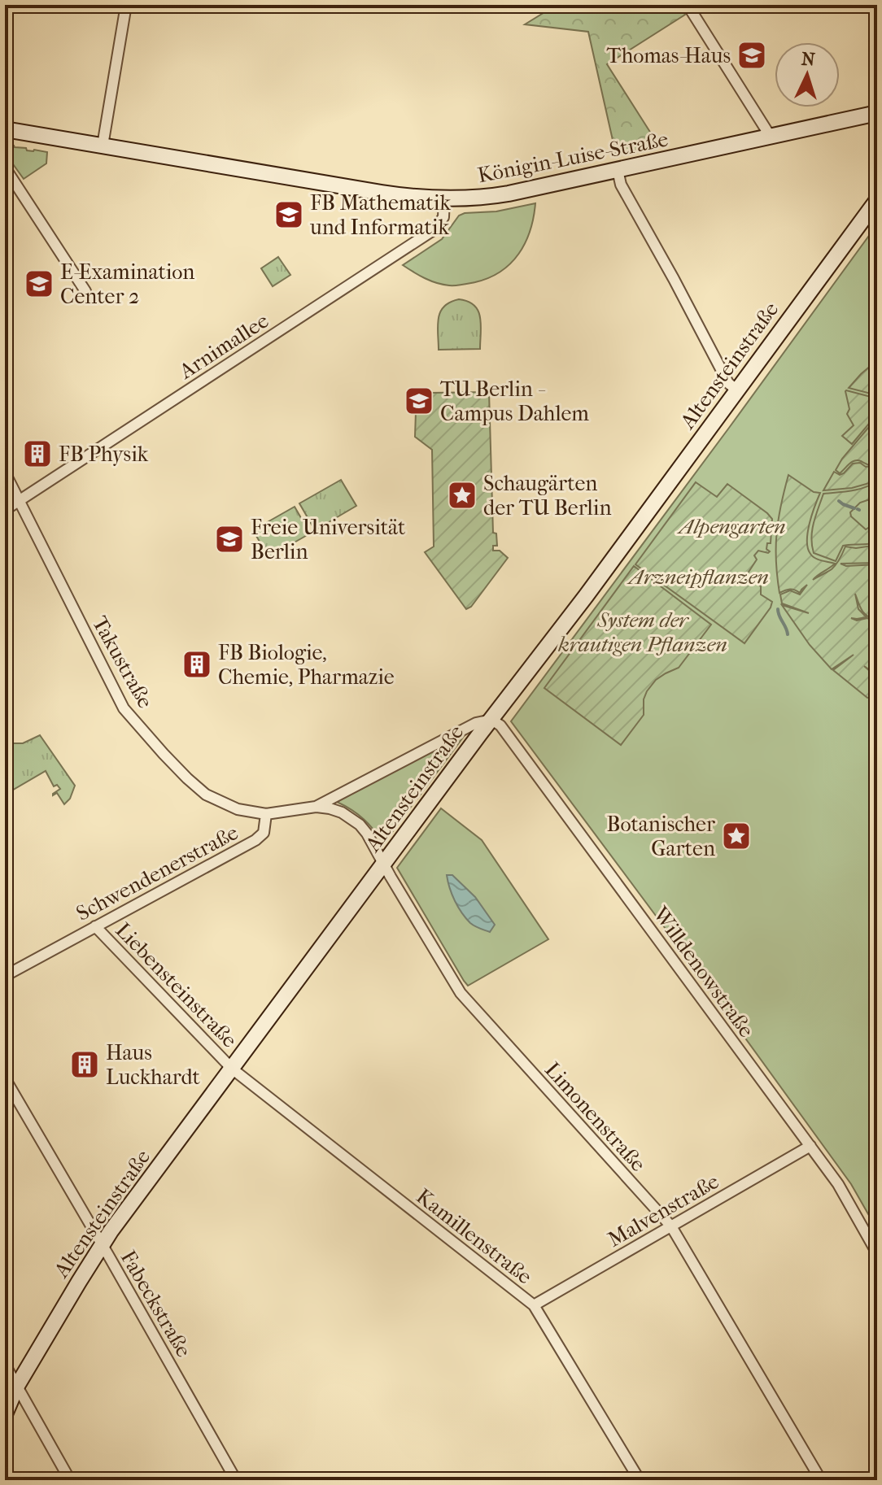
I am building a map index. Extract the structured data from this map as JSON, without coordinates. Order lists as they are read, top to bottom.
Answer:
{
  "streets": {
    "main road": ["Königin-Luise-Straße", "Altensteinstraße"],
    "street": [
      "Arnimallee",
      "Takustraße",
      "Schwendenerstraße",
      "Willdenowstraße",
      "Liebensteinstraße",
      "Limonenstraße",
      "Malvenstraße",
      "Kamillenstraße",
      "Fabeckstraße"
    ]
  },
  "crossings": [
    ["Königin-Luise-Straße", "Arnimallee"],
    ["Arnimallee", "Takustraße"],
    ["Altensteinstraße", "Willdenowstraße"],
    ["Altensteinstraße", "Liebensteinstraße"],
    ["Altensteinstraße", "Limonenstraße"],
    ["Altensteinstraße", "Kamillenstraße"],
    ["Altensteinstraße", "Fabeckstraße"],
    ["Takustraße", "Schwendenerstraße"],
    ["Schwendenerstraße", "Liebensteinstraße"],
    ["Willdenowstraße", "Malvenstraße"],
    ["Liebensteinstraße", "Kamillenstraße"],
    ["Limonenstraße", "Malvenstraße"],
    ["Malvenstraße", "Kamillenstraße"]
  ],
  "parks": ["Alpengarten", "Arzneipflanzen", "System der krautigen Pflanzen"],
  "places": {
    "school or university": [
      "Thomas-Haus",
      "FB Mathematik und Informatik",
      "E-Examination Center 2",
      "TU Berlin - Campus Dahlem",
      "Freie Universität Berlin"
    ],
    "building": ["FB Physik", "FB Biologie, Chemie, Pharmazie", "Haus Luckhardt"],
    "place": ["Schaugärten der TU Berlin", "Botanischer Garten"]
  },
  "north": "top"
}
